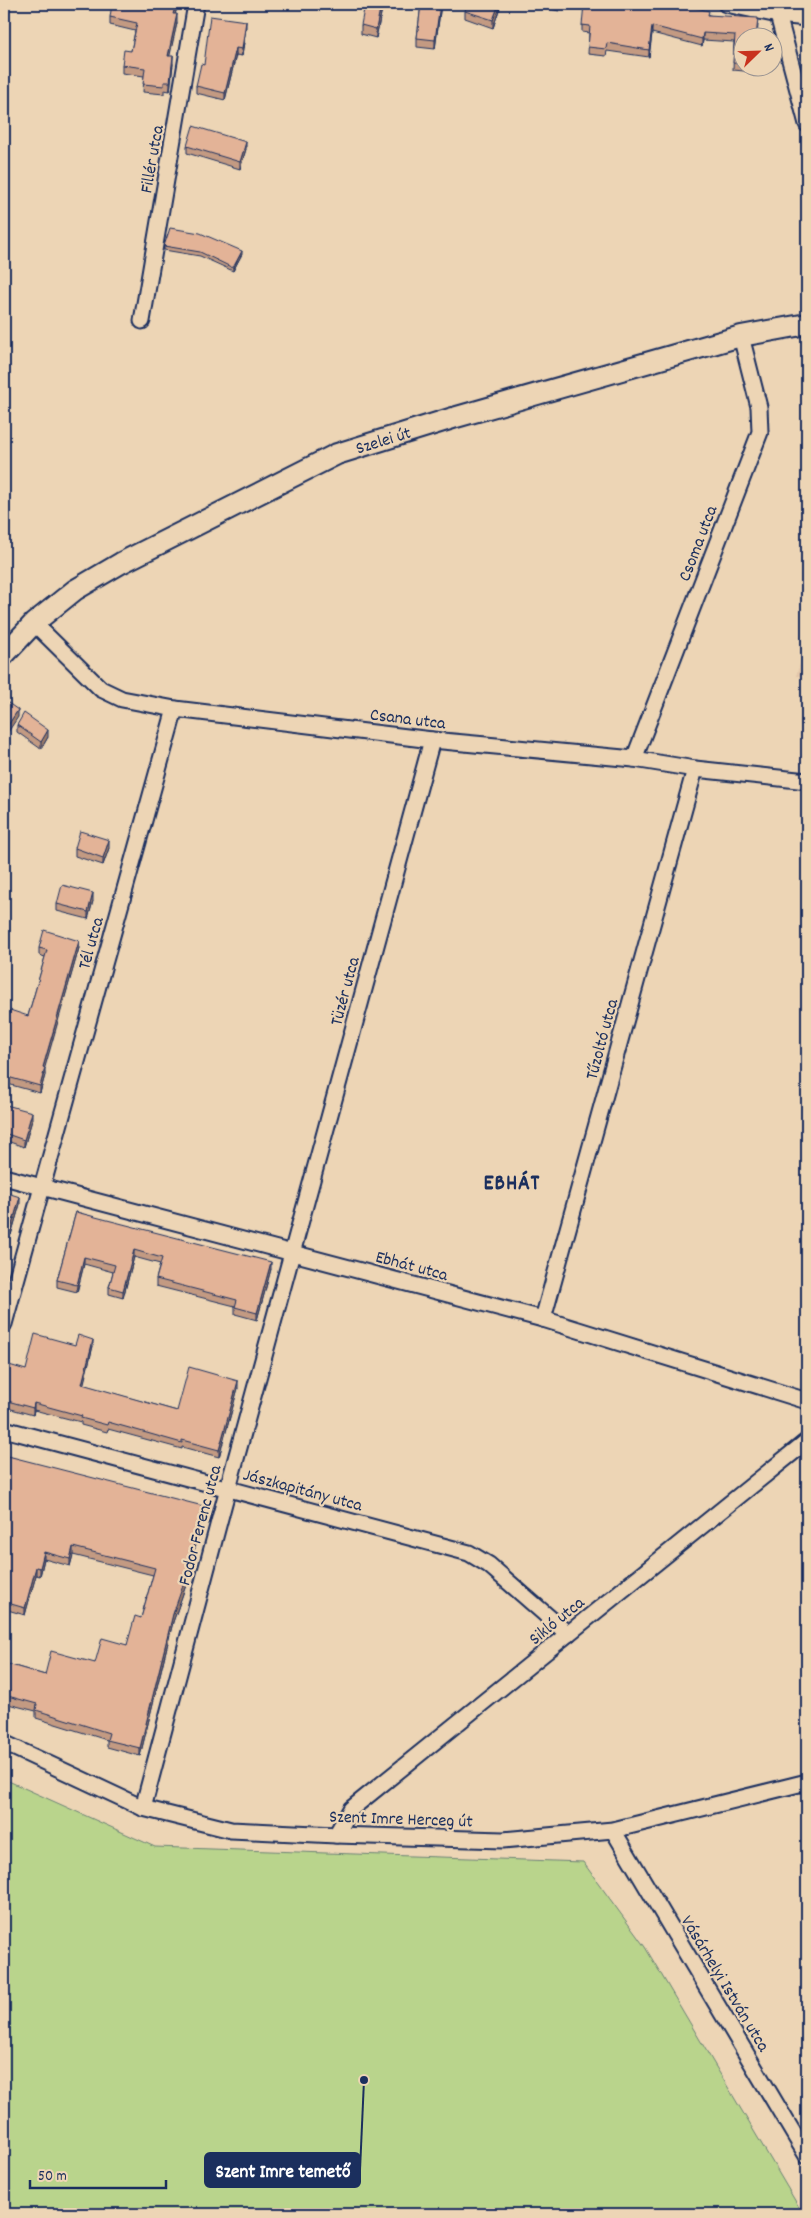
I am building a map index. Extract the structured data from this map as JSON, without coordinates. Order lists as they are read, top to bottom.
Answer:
{
  "streets": {
    "main road": ["Szelei út"],
    "street": [
      "Fillér utca",
      "Csoma utca",
      "Csana utca",
      "Tél utca",
      "Tüzér utca",
      "Tűzoltó utca",
      "Ebhát utca",
      "Jászkapitány utca",
      "Fodor Ferenc utca",
      "Sikló utca",
      "Szent Imre Herceg út",
      "Vásárhelyi István utca"
    ]
  },
  "crossings": [
    ["Szelei út", "Csoma utca"],
    ["Szelei út", "Csana utca"],
    ["Csoma utca", "Csana utca"],
    ["Csana utca", "Tél utca"],
    ["Csana utca", "Tüzér utca"],
    ["Csana utca", "Tűzoltó utca"],
    ["Tél utca", "Ebhát utca"],
    ["Tüzér utca", "Ebhát utca"],
    ["Tüzér utca", "Fodor Ferenc utca"],
    ["Tűzoltó utca", "Ebhát utca"],
    ["Ebhát utca", "Fodor Ferenc utca"],
    ["Jászkapitány utca", "Fodor Ferenc utca"],
    ["Jászkapitány utca", "Sikló utca"],
    ["Fodor Ferenc utca", "Szent Imre Herceg út"],
    ["Sikló utca", "Szent Imre Herceg út"],
    ["Szent Imre Herceg út", "Vásárhelyi István utca"]
  ],
  "districts": ["EBHÁT"],
  "places": ["Szent Imre temető"],
  "scale_bar": "50 m",
  "north": "top right"
}
